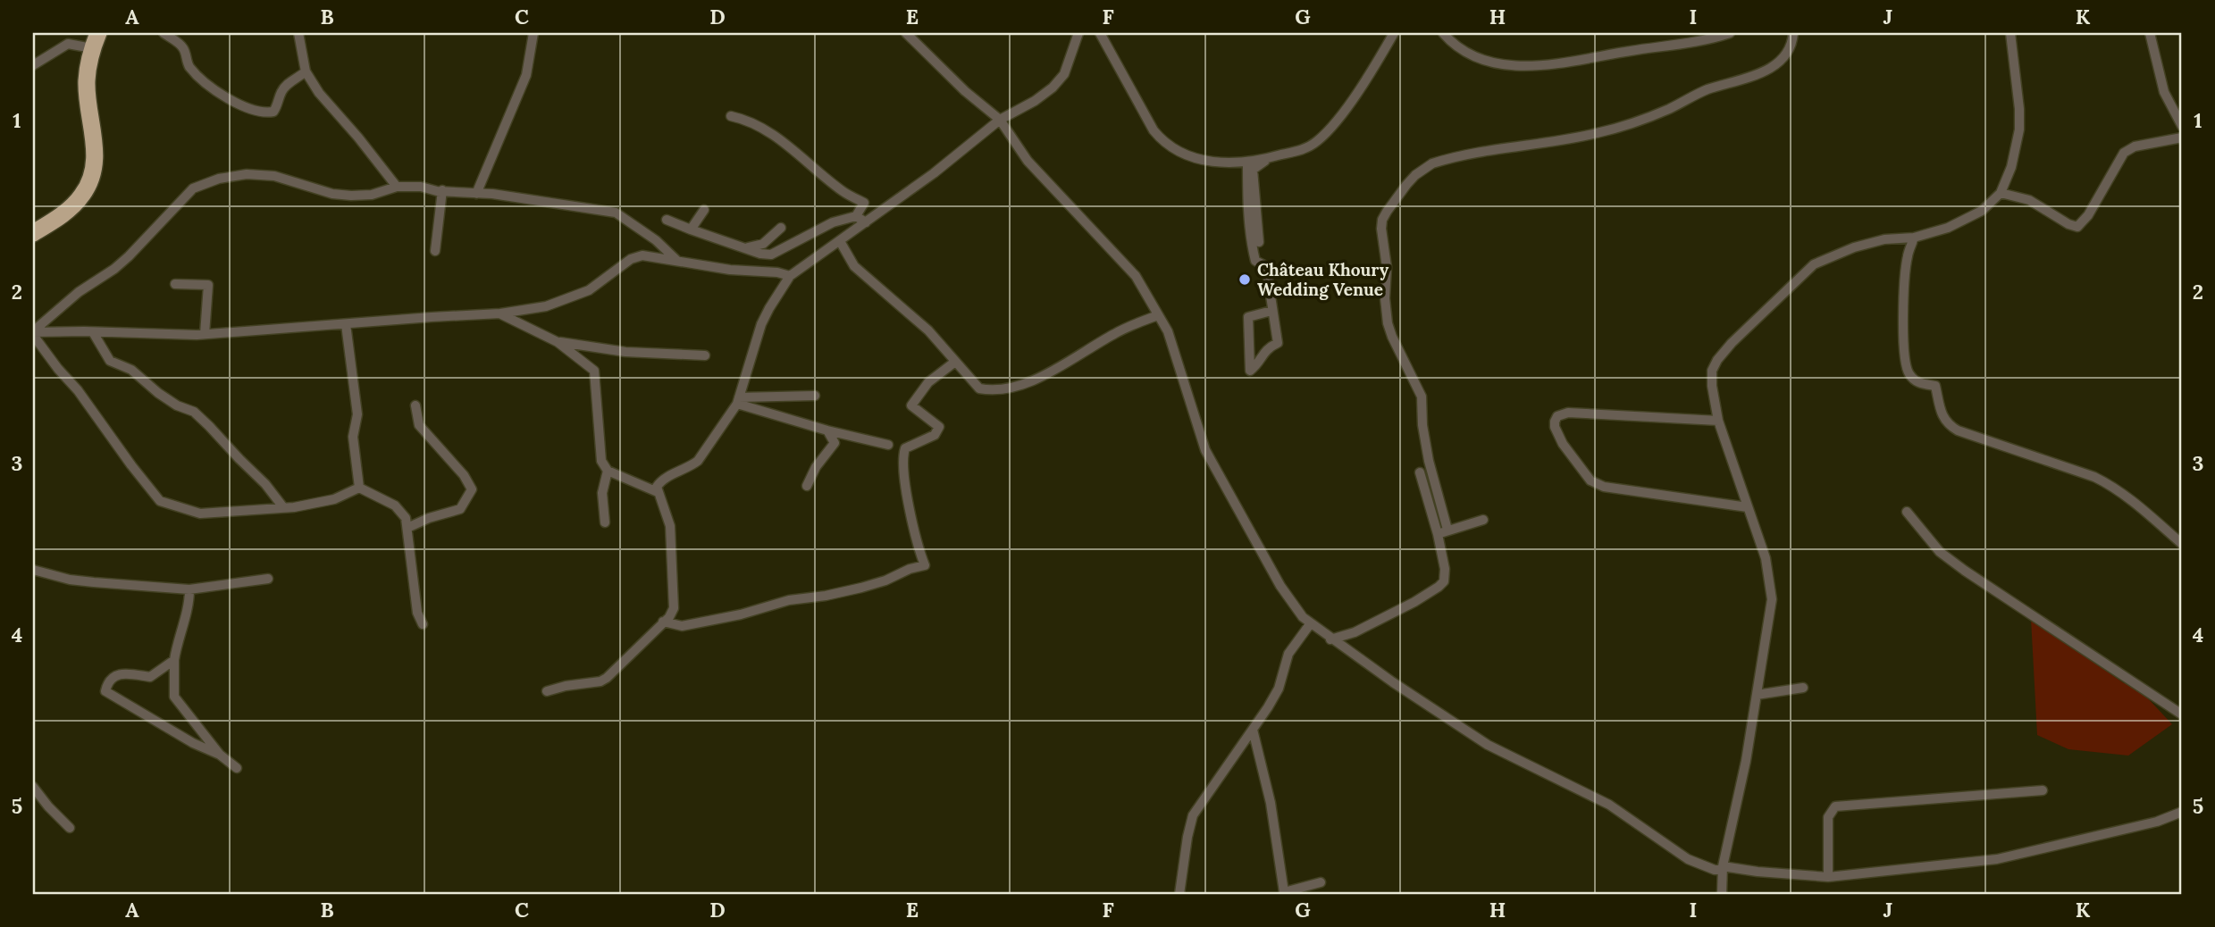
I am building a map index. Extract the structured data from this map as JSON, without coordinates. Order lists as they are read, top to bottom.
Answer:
{
  "places": ["Château Khoury Wedding Venue"],
  "grid": {
    "columns": [
      "A",
      "B",
      "C",
      "D",
      "E",
      "F",
      "G",
      "H",
      "I",
      "J",
      "K"
    ],
    "rows": [
      "1",
      "2",
      "3",
      "4",
      "5"
    ]
  }
}
